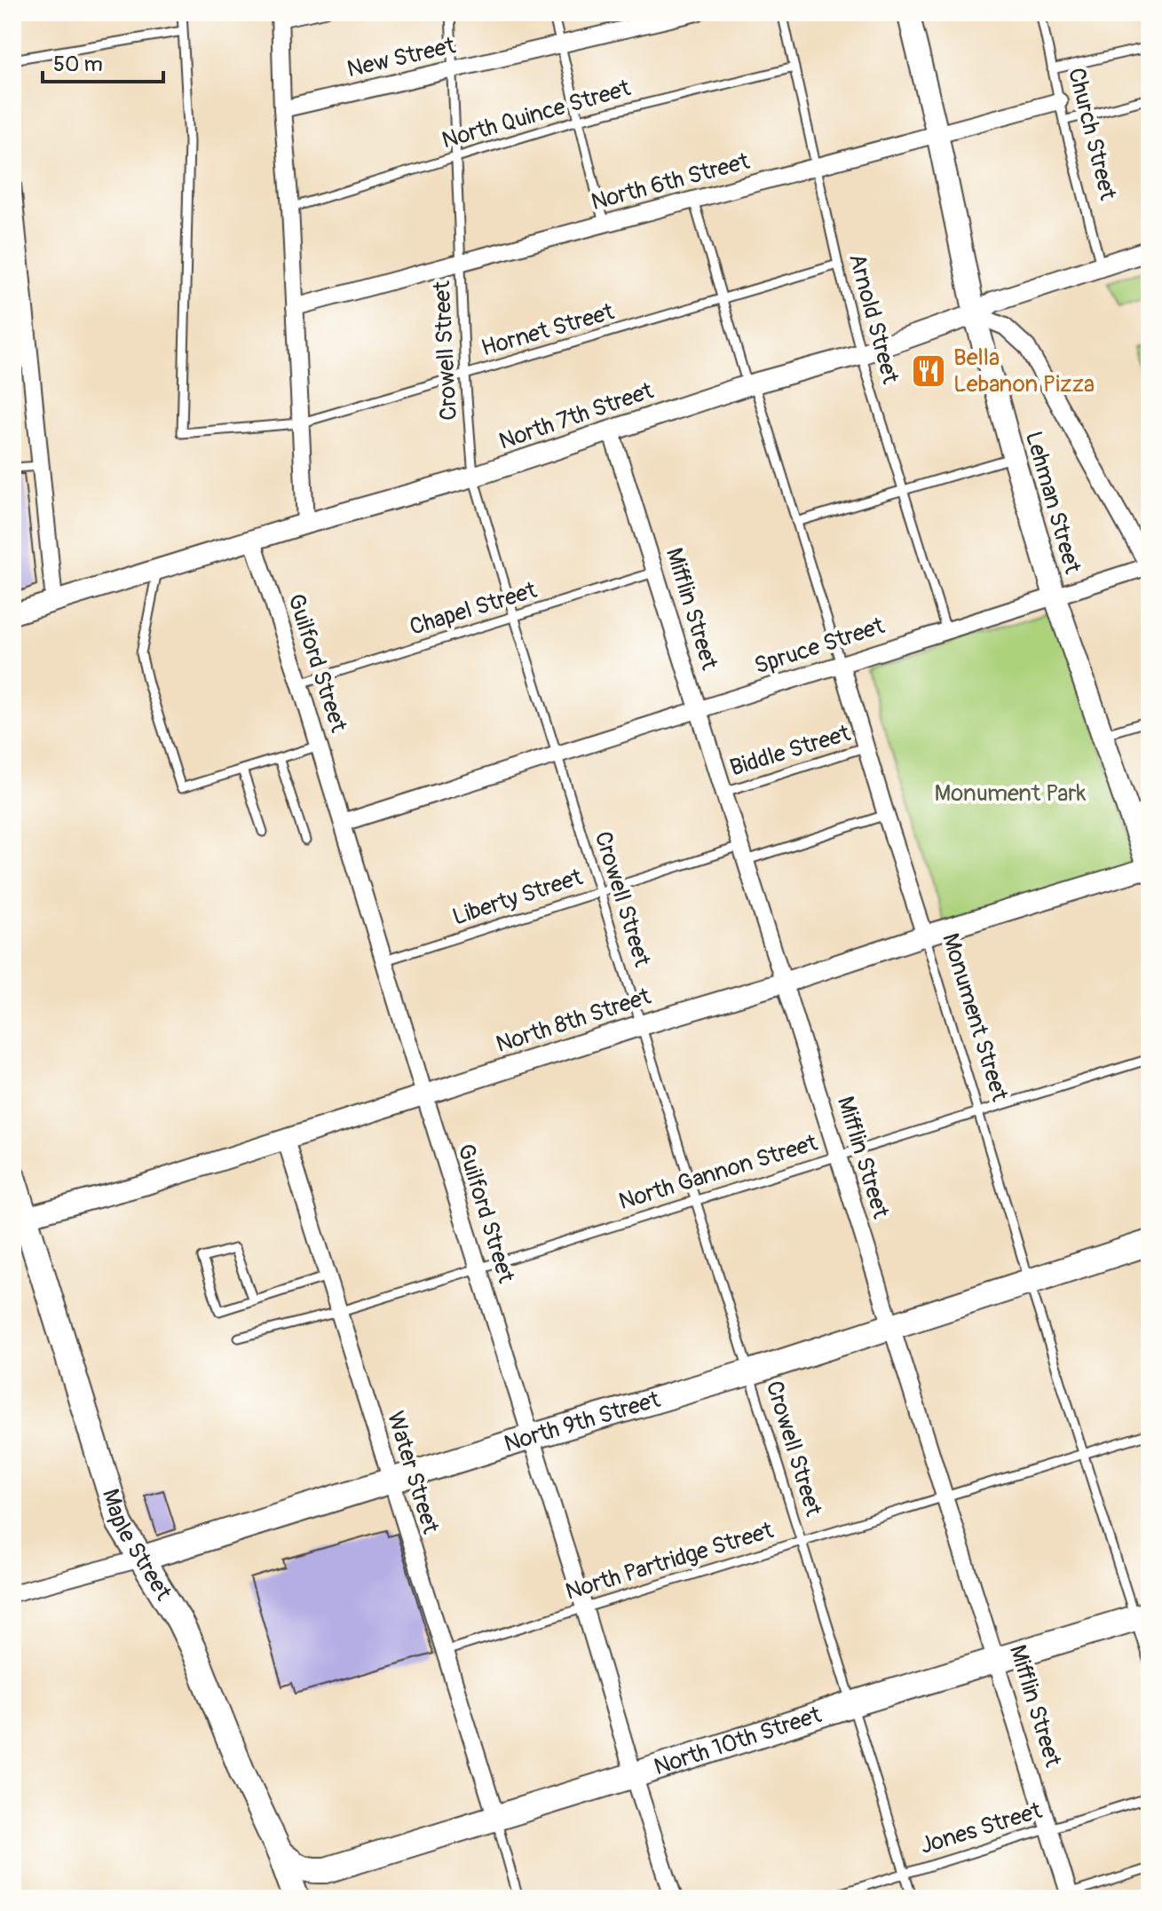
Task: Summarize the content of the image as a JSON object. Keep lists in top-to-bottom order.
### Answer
{
  "streets": {
    "main road": [
      "Lehman Street",
      "North 9th Street",
      "Maple Street",
      "North 10th Street"
    ],
    "street": [
      "New Street",
      "North 6th Street",
      "North 7th Street",
      "Mifflin Street",
      "Spruce Street",
      "Guilford Street",
      "Monument Street",
      "North 8th Street",
      "Water Street"
    ],
    "lane": [
      "North Quince Street",
      "Church Street",
      "Arnold Street",
      "Hornet Street",
      "Crowell Street",
      "Chapel Street",
      "Biddle Street",
      "Liberty Street",
      "North Gannon Street",
      "North Partridge Street",
      "Jones Street"
    ]
  },
  "crossings": [
    ["New Street", "Crowell Street"],
    ["North Quince Street", "Arnold Street"],
    ["North Quince Street", "Crowell Street"],
    ["Church Street", "North 6th Street"],
    ["Church Street", "North 7th Street"],
    ["North 6th Street", "Arnold Street"],
    ["North 6th Street", "Crowell Street"],
    ["North 6th Street", "Lehman Street"],
    ["North 6th Street", "Monument Street"],
    ["Arnold Street", "Hornet Street"],
    ["Arnold Street", "North 7th Street"],
    ["Arnold Street", "Spruce Street"],
    ["Hornet Street", "Crowell Street"],
    ["Hornet Street", "Monument Street"],
    ["Crowell Street", "North 7th Street"],
    ["Crowell Street", "Chapel Street"],
    ["Crowell Street", "Spruce Street"],
    ["Crowell Street", "Liberty Street"],
    ["Crowell Street", "North 8th Street"],
    ["Crowell Street", "North Gannon Street"],
    ["Crowell Street", "North 9th Street"],
    ["Crowell Street", "North Partridge Street"],
    ["Crowell Street", "North 10th Street"],
    ["Crowell Street", "Jones Street"],
    ["North 7th Street", "Lehman Street"],
    ["North 7th Street", "Mifflin Street"],
    ["North 7th Street", "Guilford Street"],
    ["North 7th Street", "Monument Street"],
    ["Lehman Street", "Spruce Street"],
    ["Lehman Street", "North 8th Street"],
    ["Chapel Street", "Mifflin Street"],
    ["Chapel Street", "Guilford Street"],
    ["Mifflin Street", "Spruce Street"],
    ["Mifflin Street", "Biddle Street"],
    ["Mifflin Street", "Liberty Street"],
    ["Mifflin Street", "North 8th Street"],
    ["Mifflin Street", "North Gannon Street"],
    ["Mifflin Street", "North 9th Street"],
    ["Mifflin Street", "North Partridge Street"],
    ["Mifflin Street", "North 10th Street"],
    ["Mifflin Street", "Jones Street"],
    ["Spruce Street", "Guilford Street"],
    ["Spruce Street", "Monument Street"],
    ["Guilford Street", "Liberty Street"],
    ["Guilford Street", "North 8th Street"],
    ["Guilford Street", "North Gannon Street"],
    ["Guilford Street", "North 9th Street"],
    ["Guilford Street", "North Partridge Street"],
    ["Guilford Street", "North 10th Street"],
    ["Biddle Street", "Monument Street"],
    ["Liberty Street", "Monument Street"],
    ["Monument Street", "North 8th Street"],
    ["Monument Street", "North Gannon Street"],
    ["Monument Street", "North 9th Street"],
    ["Monument Street", "North Partridge Street"],
    ["Monument Street", "North 10th Street"],
    ["North 8th Street", "Water Street"],
    ["North 8th Street", "Maple Street"],
    ["North Gannon Street", "Water Street"],
    ["North 9th Street", "Water Street"],
    ["North 9th Street", "Maple Street"],
    ["Water Street", "North Partridge Street"],
    ["Water Street", "North 10th Street"]
  ],
  "parks": ["Monument Park"],
  "places": {
    "restaurant": ["Bella Lebanon Pizza"]
  },
  "scale_bar": "50 m"
}
